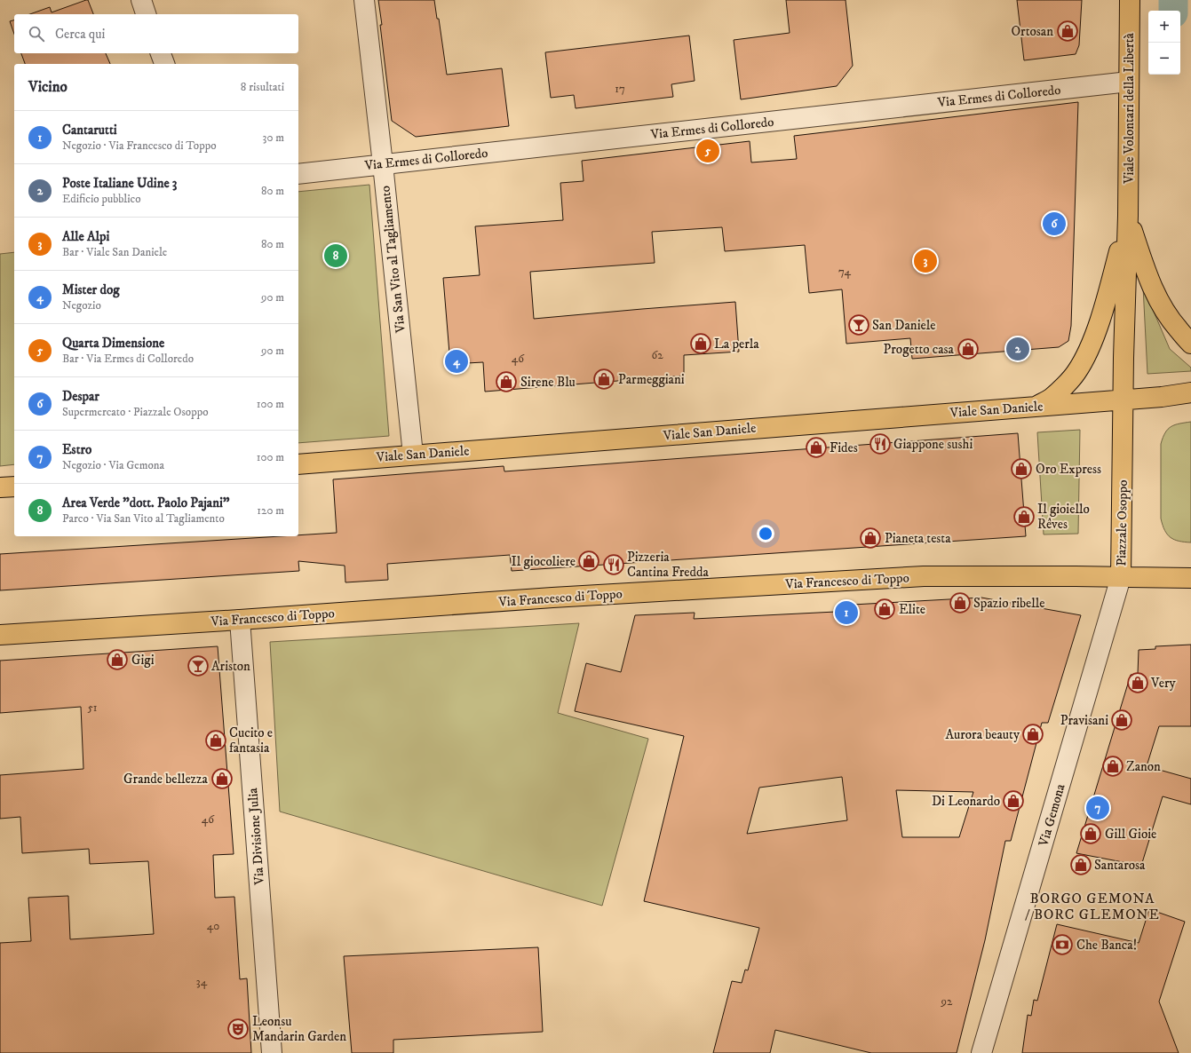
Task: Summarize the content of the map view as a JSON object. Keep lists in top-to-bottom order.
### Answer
{
  "streets": {
    "main road": [
      "Viale Volontari della Libertà",
      "Viale San Daniele",
      "Piazzale Osoppo",
      "Via Francesco di Toppo"
    ],
    "street": [
      "Via Ermes di Colloredo",
      "Via San Vito al Tagliamento",
      "Via Gemona",
      "Via Divisione Julia"
    ]
  },
  "crossings": [
    ["Via Ermes di Colloredo", "Viale Volontari della Libertà"],
    ["Via Ermes di Colloredo", "Via San Vito al Tagliamento"],
    ["Viale Volontari della Libertà", "Piazzale Osoppo"],
    ["Via San Vito al Tagliamento", "Viale San Daniele"],
    ["Viale San Daniele", "Piazzale Osoppo"],
    ["Piazzale Osoppo", "Via Francesco di Toppo"],
    ["Piazzale Osoppo", "Via Gemona"],
    ["Via Francesco di Toppo", "Via Gemona"],
    ["Via Francesco di Toppo", "Via Divisione Julia"]
  ],
  "districts": ["BORGO GEMONA / BORC GLEMONE"],
  "places": {
    "shop": [
      "Ortosan",
      "La perla",
      "Progetto casa",
      "Parmeggiani",
      "Sirene Blu",
      "Fides",
      "Oro Express",
      "Il gioiello Rêves",
      "Pianeta testa",
      "Il giocoliere",
      "Spazio ribelle",
      "Elite",
      "Gigi",
      "Very",
      "Pravisani",
      "Aurora beauty",
      "Cucito e fantasia",
      "Zanon",
      "Grande bellezza",
      "Di Leonardo",
      "Gill Gioie",
      "Santarosa"
    ],
    "bar": ["San Daniele", "Ariston"],
    "restaurant": ["Giappone sushi", "Pizzeria Cantina Fredda"],
    "bank": ["Che Banca!"],
    "theatre": ["Leonsu Mandarin Garden"]
  },
  "house_numbers": [
    "17",
    "74",
    "62",
    "46",
    "51",
    "46",
    "40",
    "34",
    "92"
  ],
  "page": {
    "map_buttons": ["+", "−"],
    "search": "Cerca qui",
    "heading": ["Vicino", "8 risultati"],
    "list": [
      {
        "mark": "1",
        "name": "Cantarutti",
        "note": "Negozio · Via Francesco di Toppo",
        "value": "30 m"
      },
      {
        "mark": "2",
        "name": "Poste Italiane Udine 3",
        "note": "Edificio pubblico",
        "value": "80 m"
      },
      {
        "mark": "3",
        "name": "Alle Alpi",
        "note": "Bar · Viale San Daniele",
        "value": "80 m"
      },
      {
        "mark": "4",
        "name": "Mister dog",
        "note": "Negozio",
        "value": "90 m"
      },
      {
        "mark": "5",
        "name": "Quarta Dimensione",
        "note": "Bar · Via Ermes di Colloredo",
        "value": "90 m"
      },
      {
        "mark": "6",
        "name": "Despar",
        "note": "Supermercato · Piazzale Osoppo",
        "value": "100 m"
      },
      {
        "mark": "7",
        "name": "Estro",
        "note": "Negozio · Via Gemona",
        "value": "100 m"
      },
      {
        "mark": "8",
        "name": "Area Verde \"dott. Paolo Pajani\"",
        "note": "Parco · Via San Vito al Tagliamento",
        "value": "120 m"
      }
    ],
    "pins": [
      "5",
      "6",
      "8",
      "3",
      "2",
      "4",
      "1",
      "7"
    ]
  }
}
